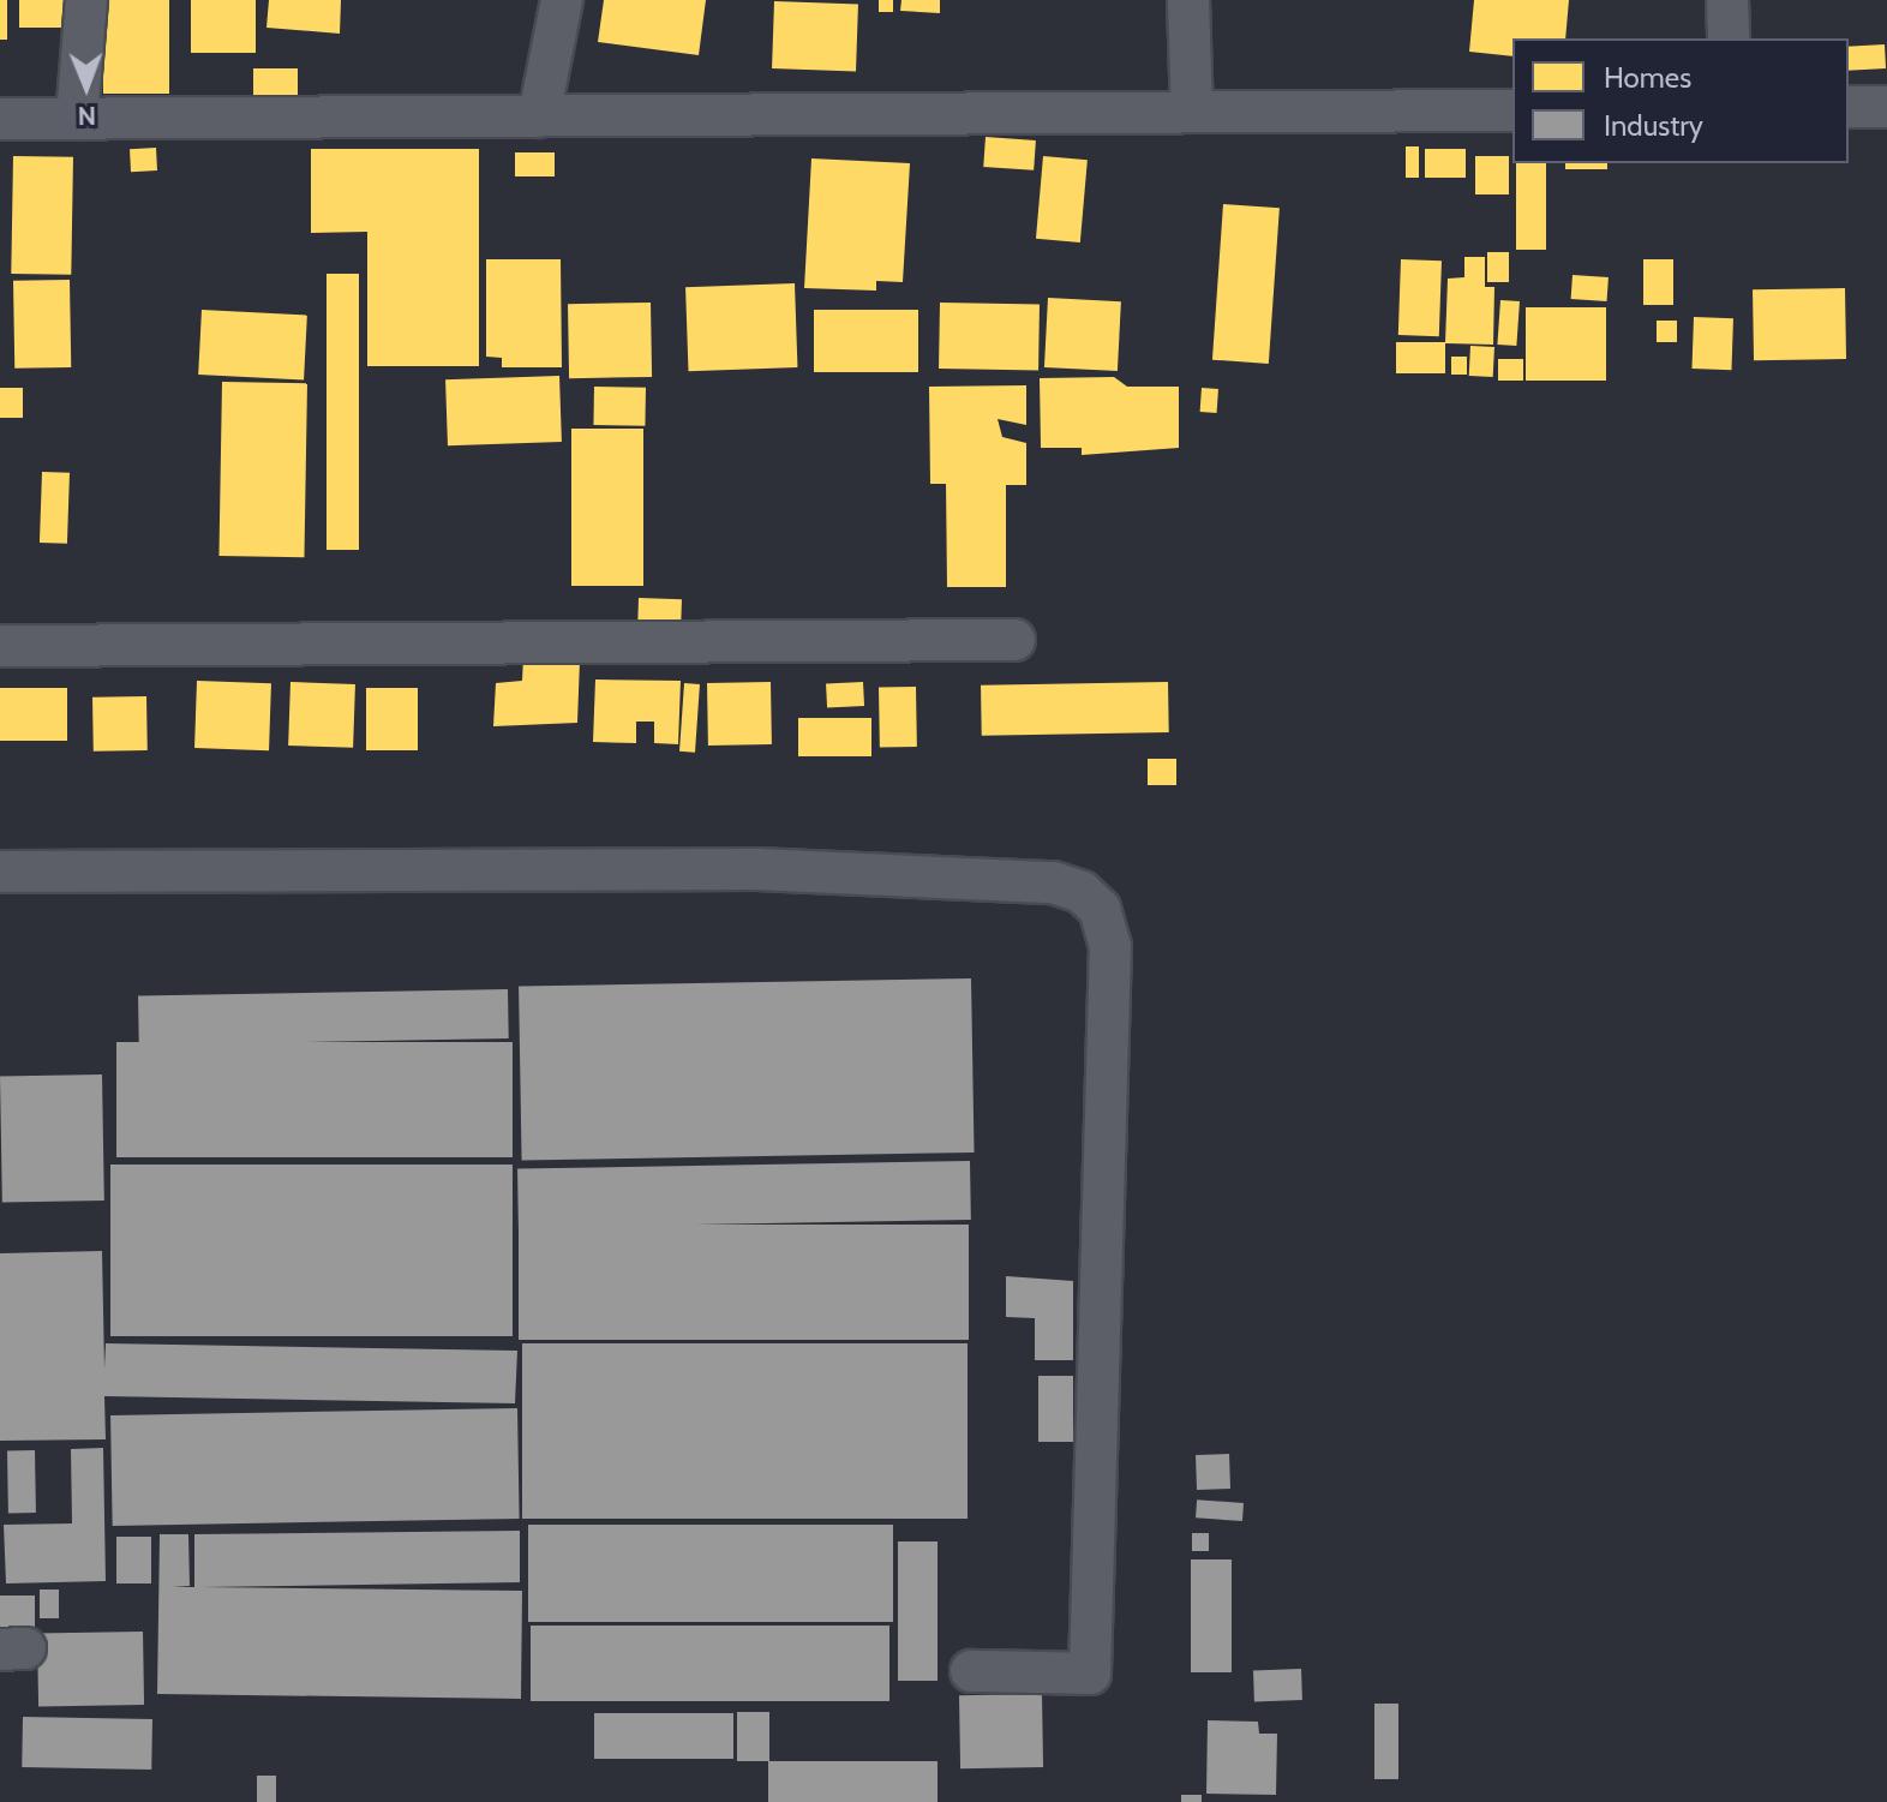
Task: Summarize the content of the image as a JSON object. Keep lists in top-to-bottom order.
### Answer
{
  "legend": ["Homes", "Industry"],
  "north": "bottom"
}
